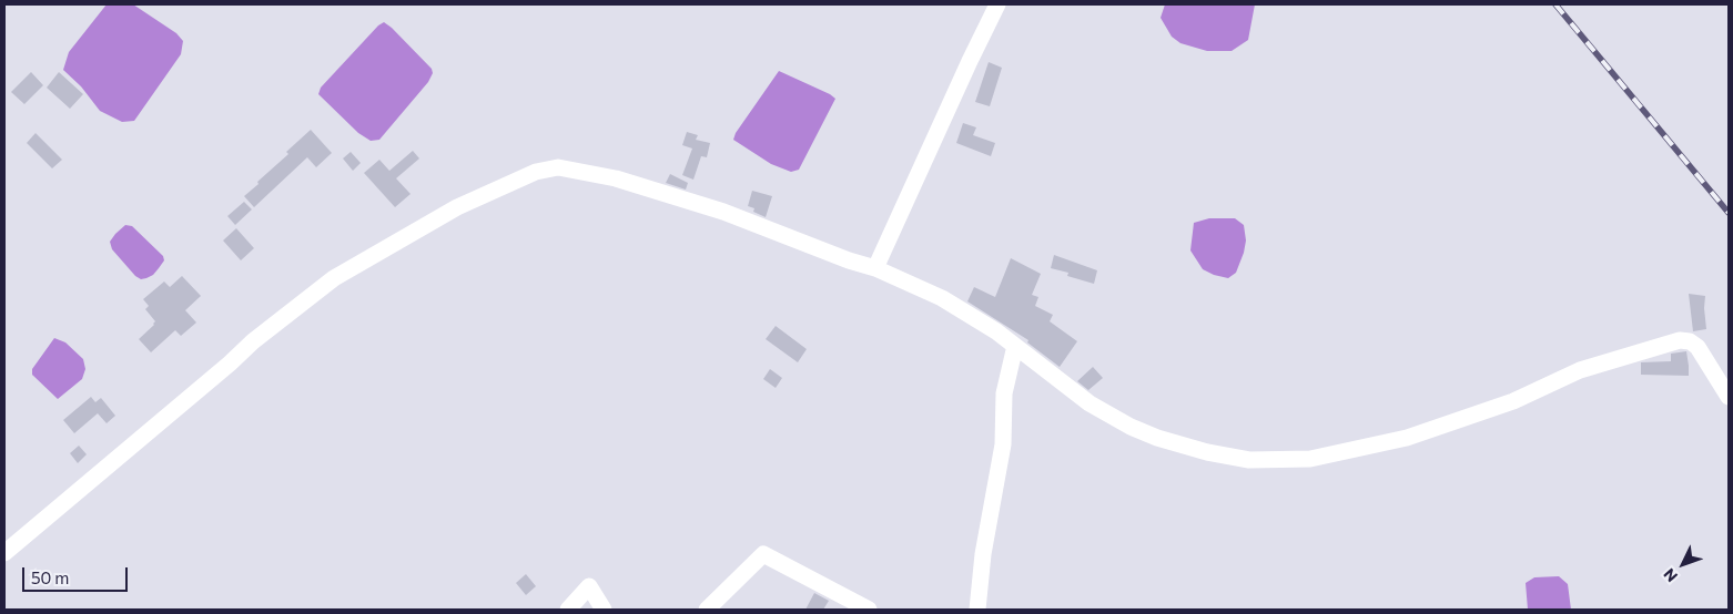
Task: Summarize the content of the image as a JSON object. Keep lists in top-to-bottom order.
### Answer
{
  "scale_bar": "50 m",
  "north": "bottom left"
}
